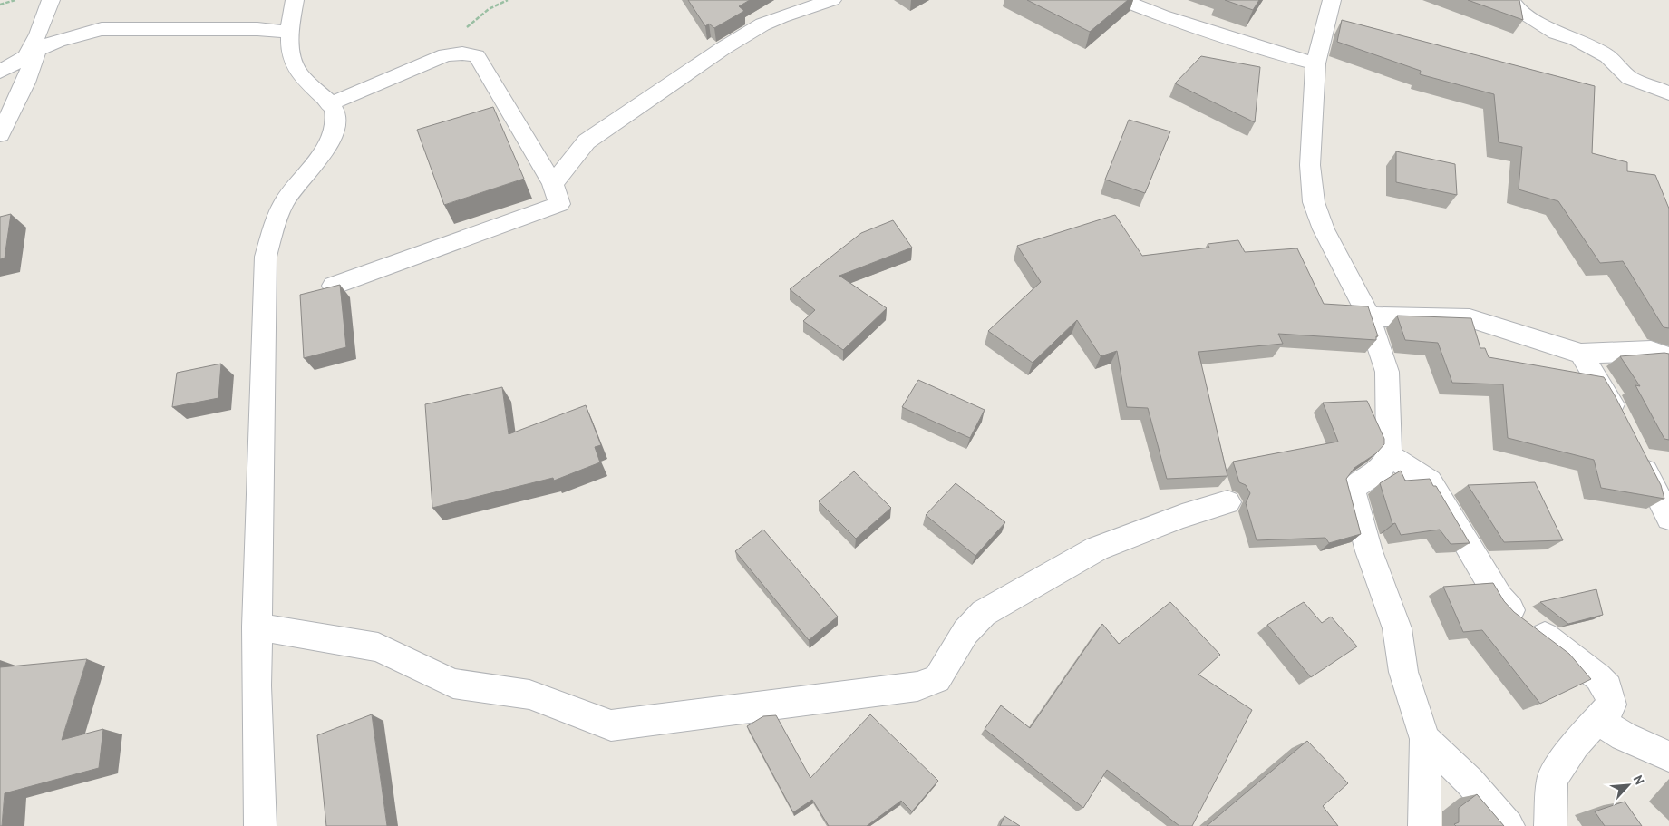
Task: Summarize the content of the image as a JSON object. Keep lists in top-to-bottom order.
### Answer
{
  "north": "top right"
}
